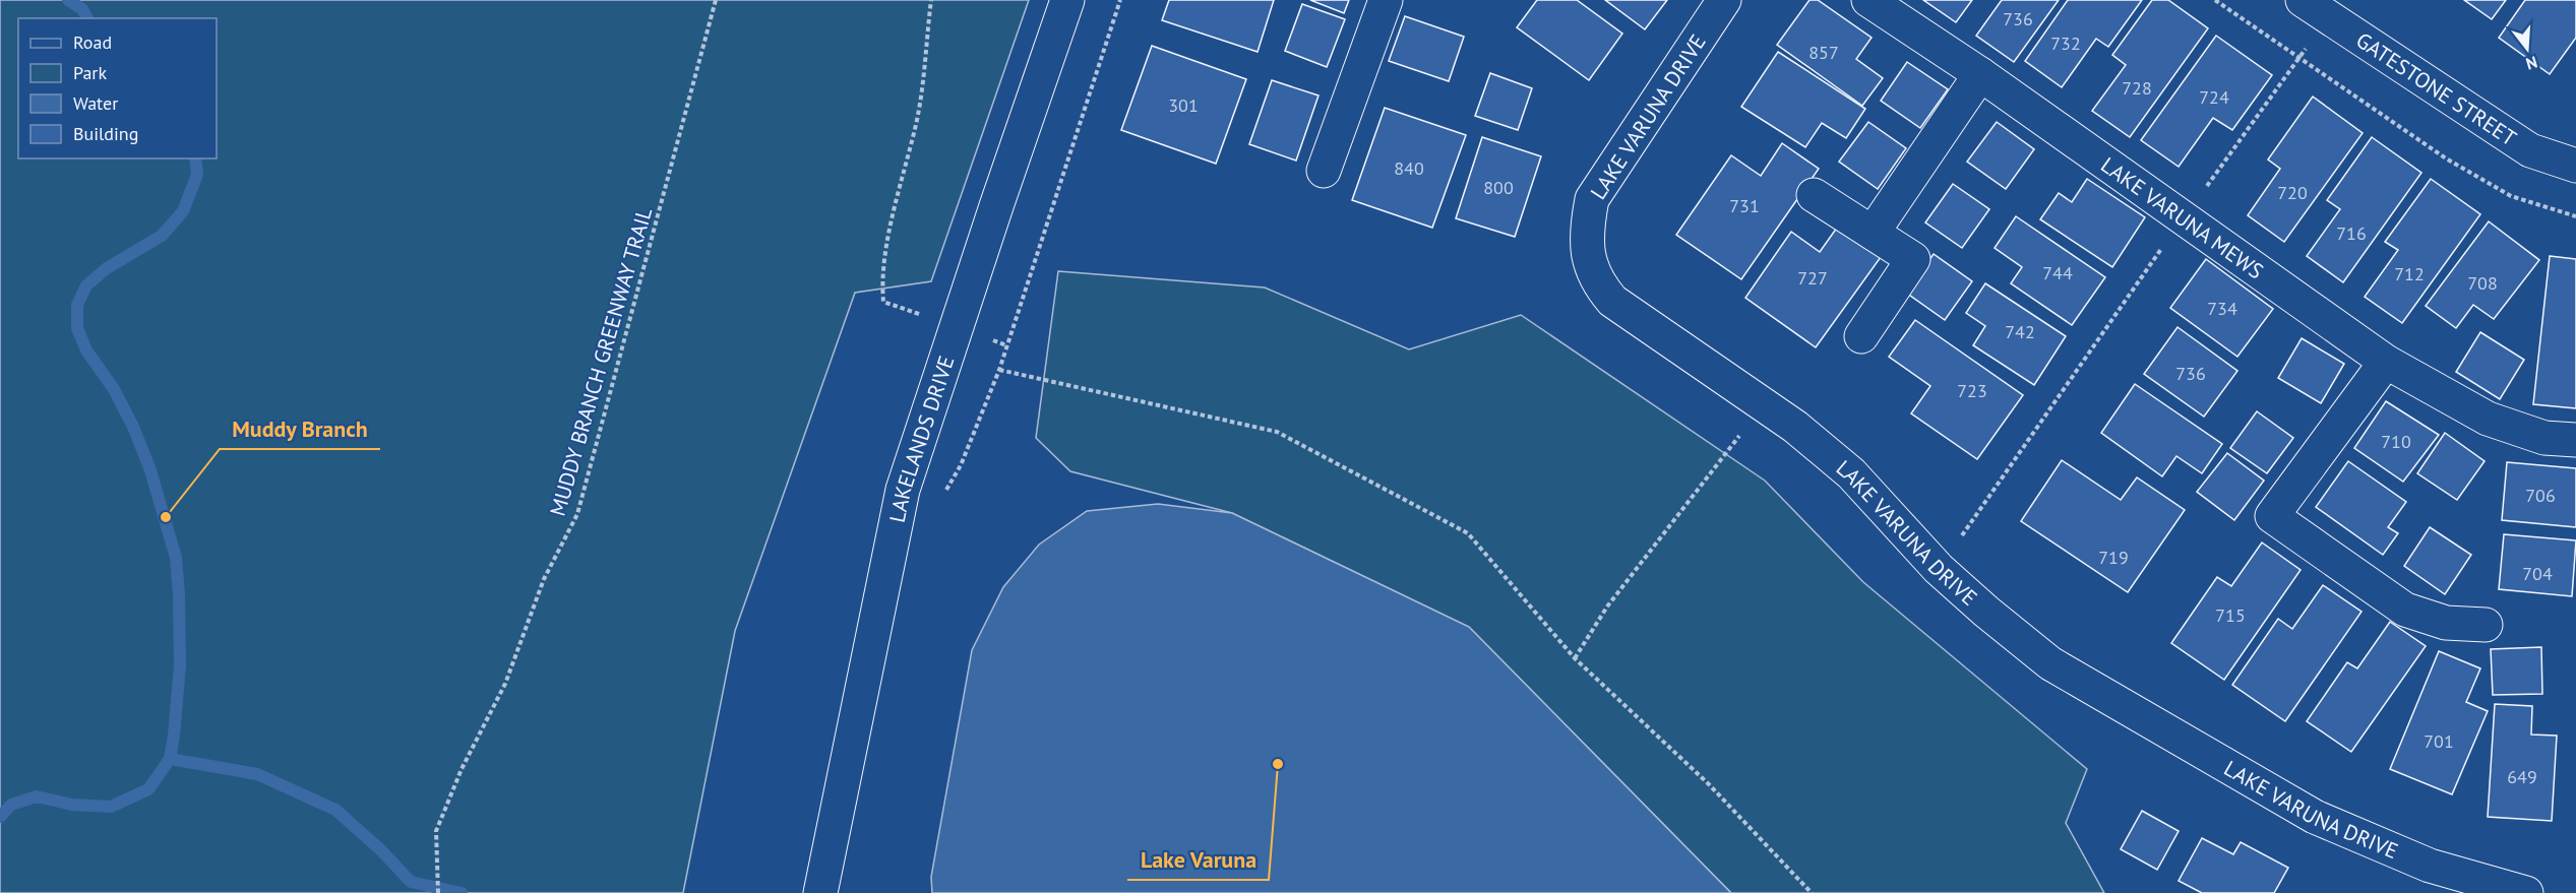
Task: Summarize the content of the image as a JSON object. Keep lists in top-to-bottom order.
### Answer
{
  "streets": {
    "street": [
      "GATESTONE STREET",
      "LAKE VARUNA DRIVE",
      "LAKE VARUNA MEWS",
      "LAKELANDS DRIVE"
    ],
    "path": ["MUDDY BRANCH GREENWAY TRAIL"]
  },
  "places": ["Muddy Branch", "Lake Varuna"],
  "house_numbers": [
    "736",
    "732",
    "857",
    "728",
    "724",
    "301",
    "840",
    "800",
    "720",
    "731",
    "716",
    "744",
    "712",
    "727",
    "708",
    "734",
    "742",
    "736",
    "723",
    "710",
    "706",
    "719",
    "704",
    "715",
    "701",
    "649"
  ],
  "legend": [
    "Road",
    "Park",
    "Water",
    "Building"
  ],
  "north": "bottom"
}
